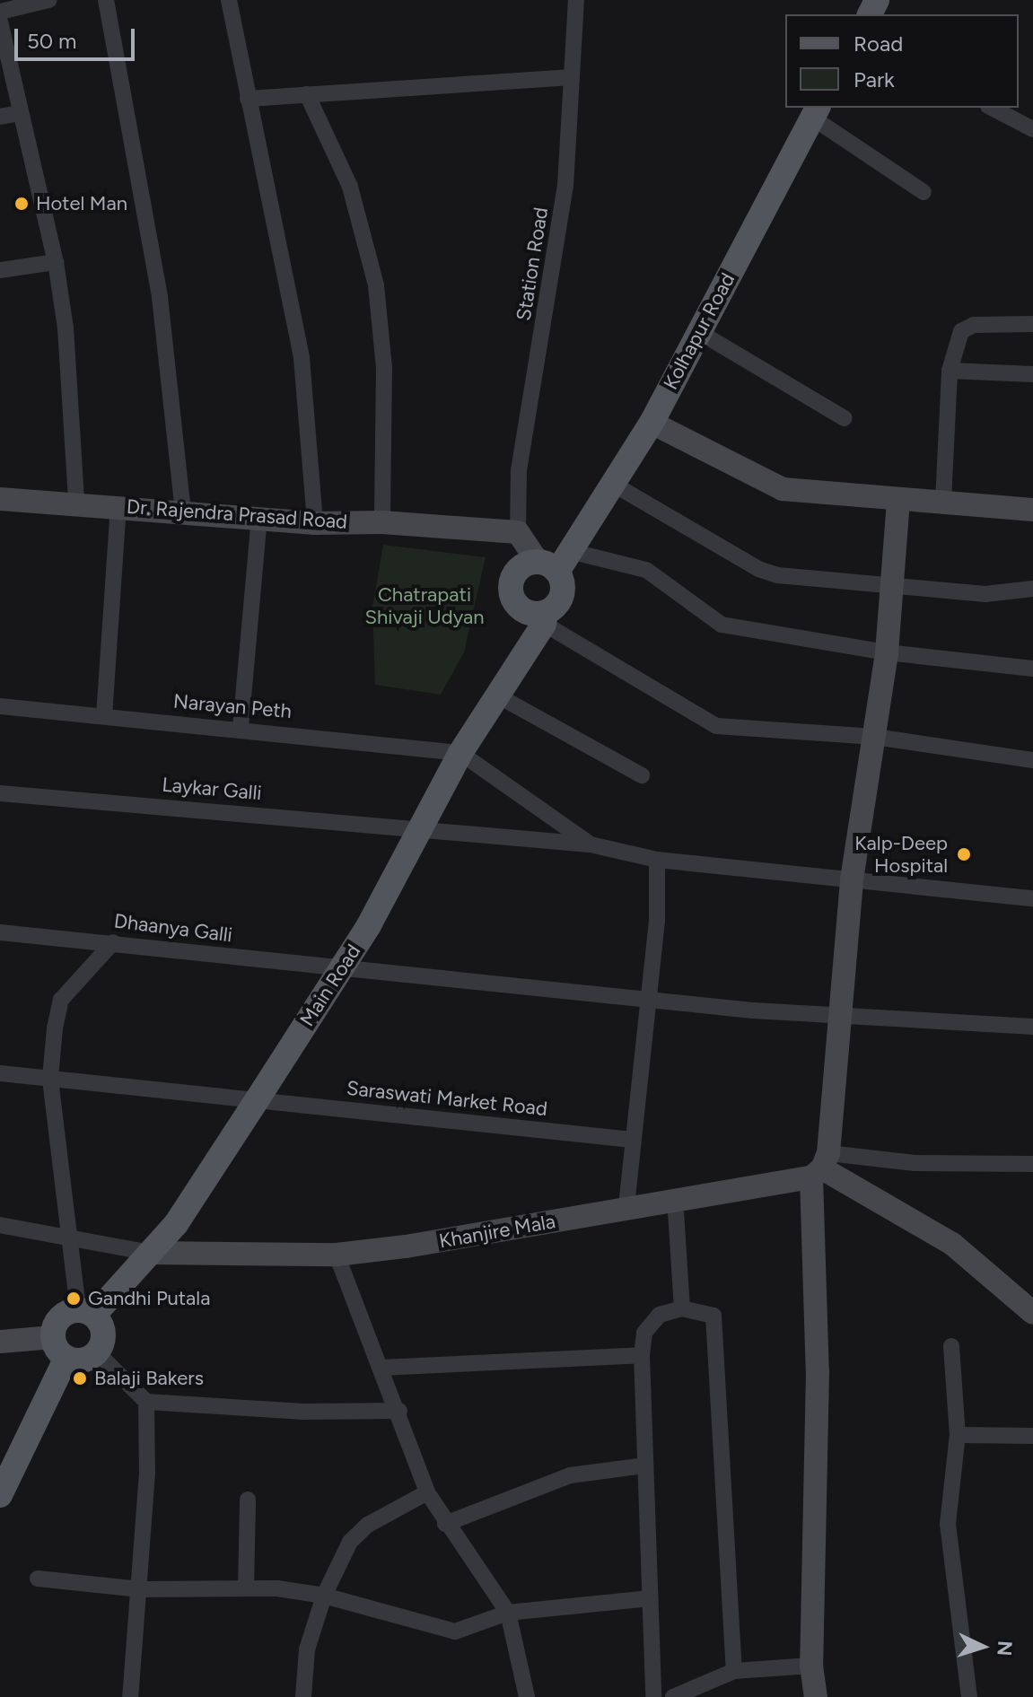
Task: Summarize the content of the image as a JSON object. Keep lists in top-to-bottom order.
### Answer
{
  "streets": {
    "main road": ["Kolhapur Road", "Main Road"],
    "street": [
      "Station Road",
      "Dr. Rajendra Prasad Road",
      "Narayan Peth",
      "Laykar Galli",
      "Dhaanya Galli",
      "Saraswati Market Road",
      "Khanjire Mala"
    ]
  },
  "crossings": [
    ["Station Road", "Dr. Rajendra Prasad Road"],
    ["Kolhapur Road", "Main Road"],
    ["Narayan Peth", "Main Road"],
    ["Laykar Galli", "Main Road"],
    ["Dhaanya Galli", "Main Road"],
    ["Main Road", "Saraswati Market Road"],
    ["Main Road", "Khanjire Mala"]
  ],
  "parks": ["Chatrapati Shivaji Udyan"],
  "places": [
    "Hotel Man",
    "Kalp-Deep Hospital",
    "Gandhi Putala",
    "Balaji Bakers"
  ],
  "legend": ["Road", "Park"],
  "scale_bar": "50 m",
  "north": "right"
}
